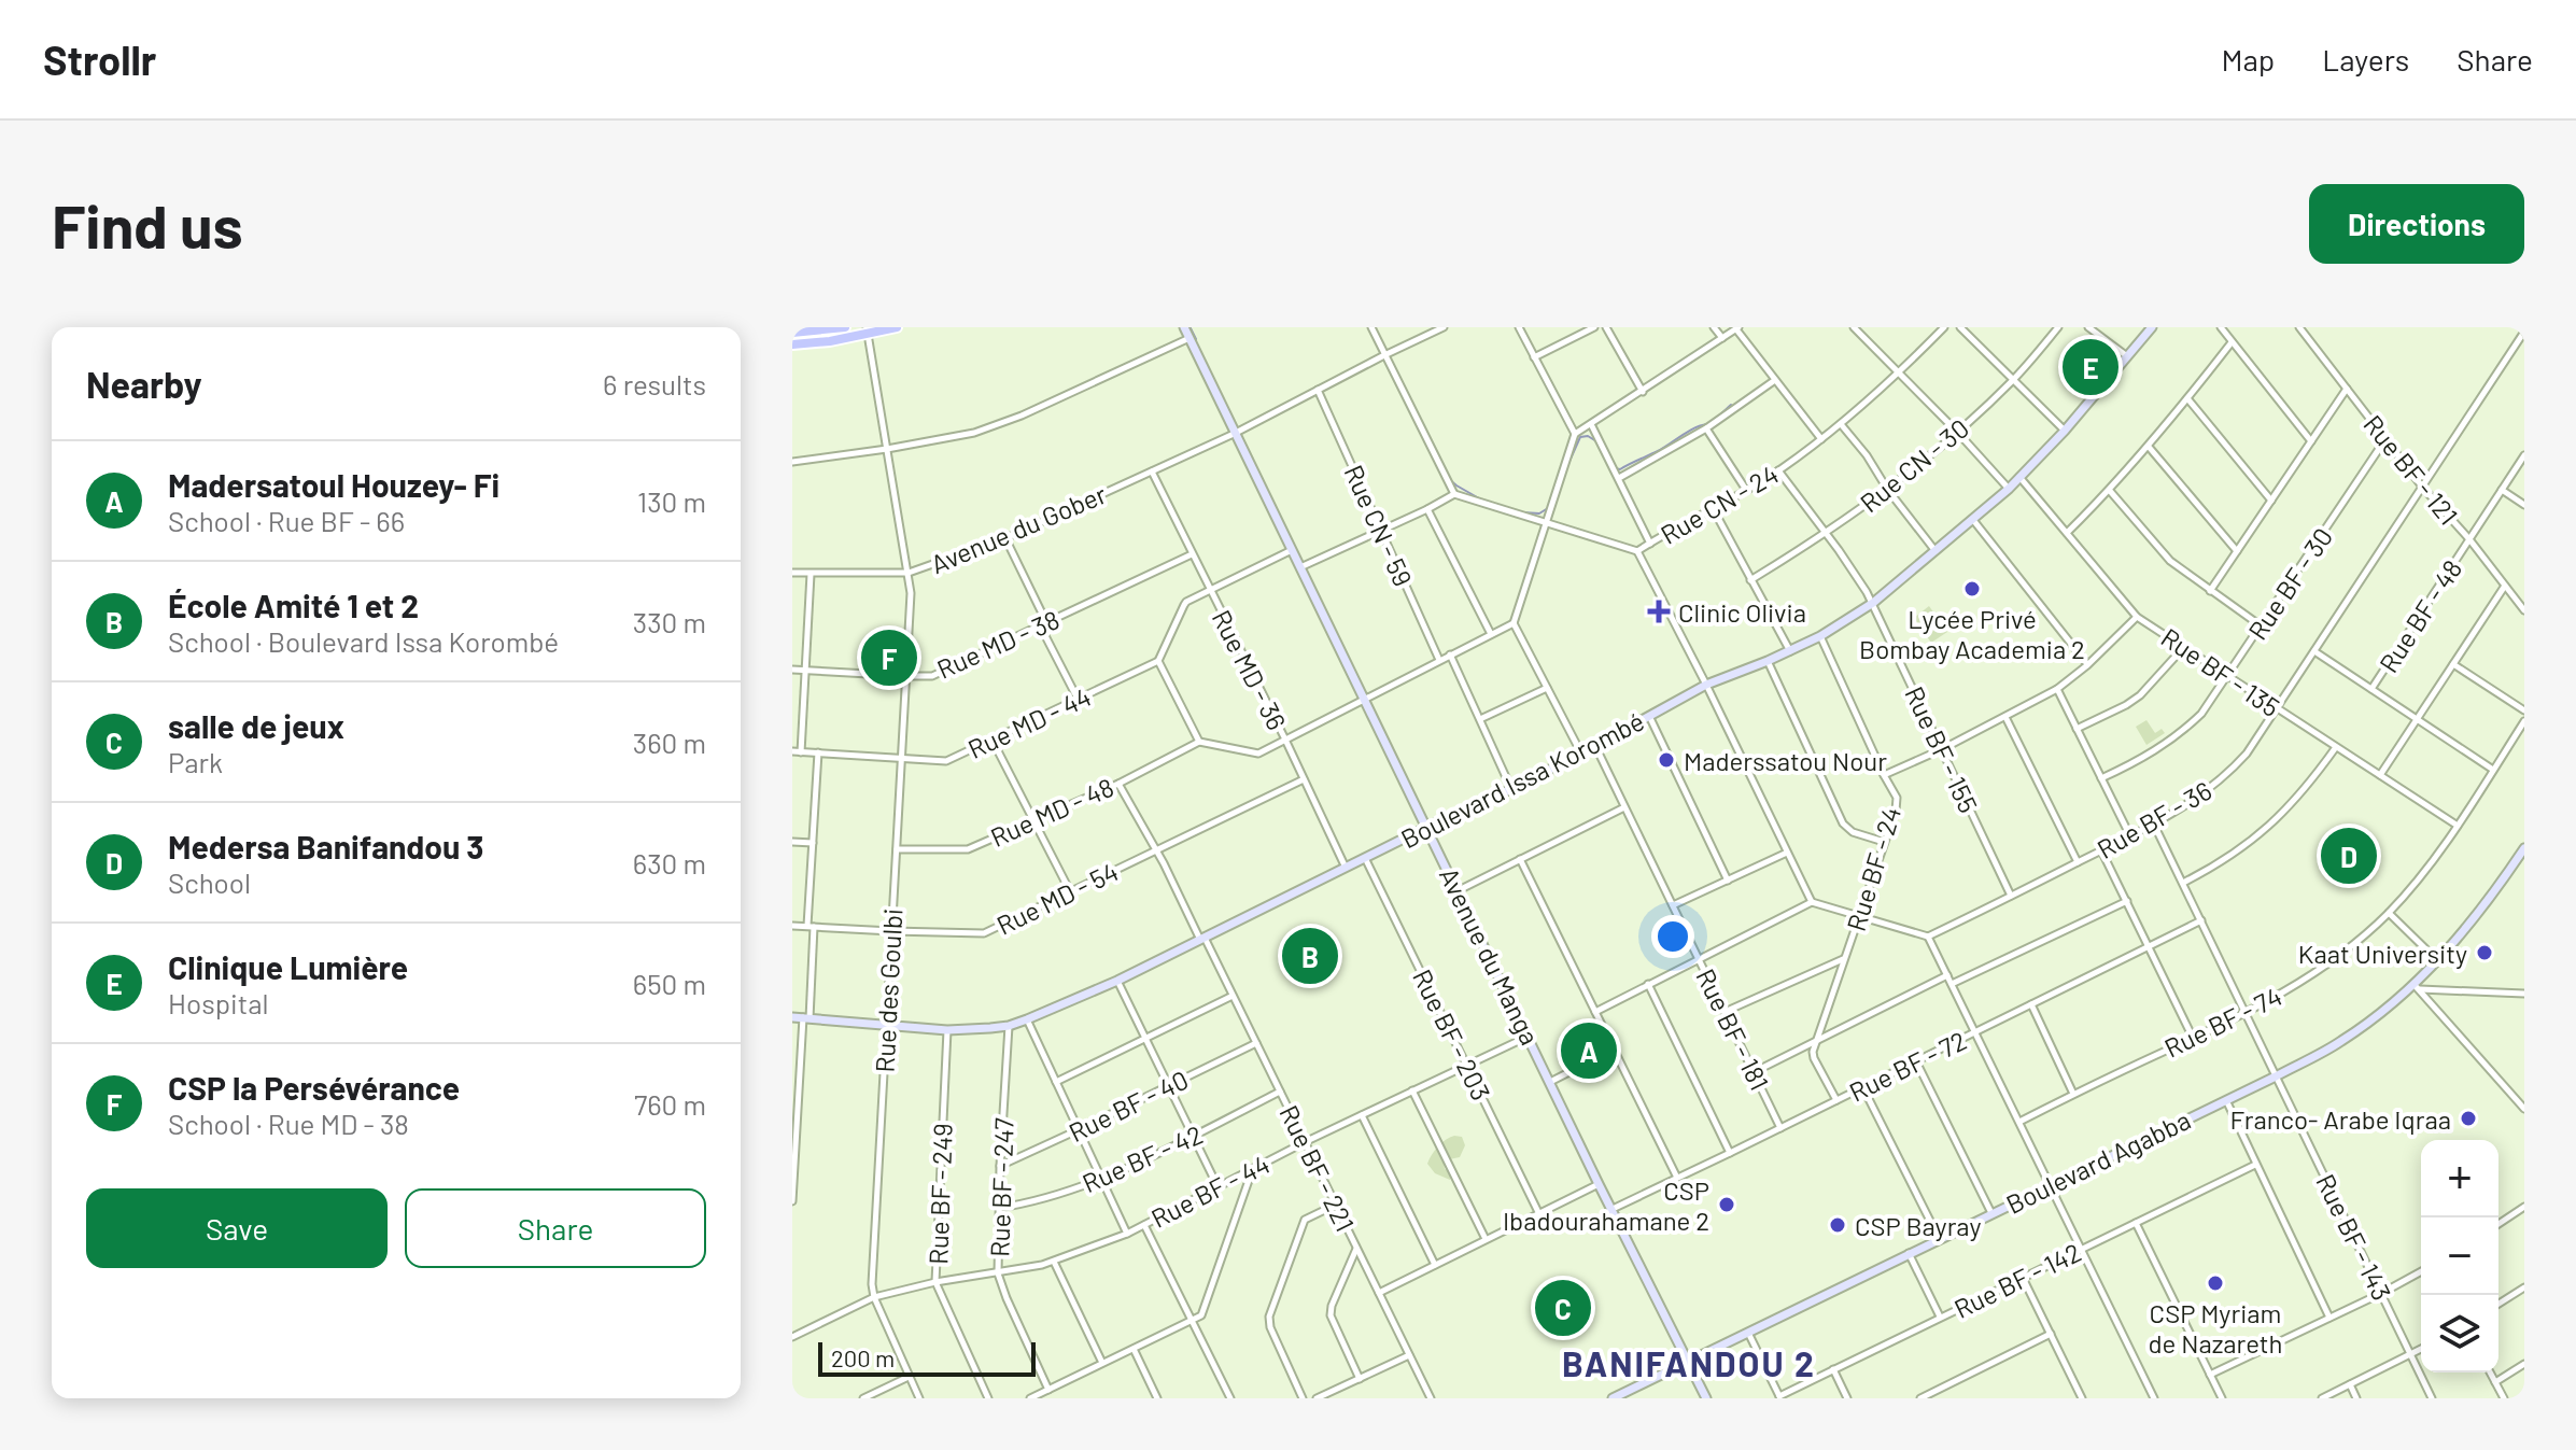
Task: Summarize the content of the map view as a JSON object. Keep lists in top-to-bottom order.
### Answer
{
  "streets": {
    "street": [
      "Rue CN - 30",
      "Rue BF - 121",
      "Rue CN - 24",
      "Rue CN - 59",
      "Avenue du Gober",
      "Rue BF - 30",
      "Rue BF - 48",
      "Rue MD - 38",
      "Rue MD - 36",
      "Rue BF - 135",
      "Rue MD - 44",
      "Rue BF - 155",
      "Boulevard Issa Korombé",
      "Rue MD - 48",
      "Rue BF - 36",
      "Rue BF - 24",
      "Rue MD - 54",
      "Avenue du Manga",
      "Rue des Goulbi",
      "Rue BF - 74",
      "Rue BF - 181",
      "Rue BF - 203",
      "Rue BF - 72",
      "Rue BF - 40",
      "Rue BF - 42",
      "Boulevard Agabba",
      "Rue BF - 221",
      "Rue BF - 247",
      "Rue BF - 44",
      "Rue BF - 249",
      "Rue BF - 143",
      "Rue BF - 142"
    ]
  },
  "crossings": [
    ["Rue CN - 30", "Rue BF - 155"],
    ["Rue BF - 121", "Rue BF - 30"],
    ["Rue BF - 121", "Rue BF - 48"],
    ["Rue BF - 121", "Rue BF - 36"],
    ["Rue CN - 24", "Rue BF - 155"],
    ["Rue CN - 59", "Avenue du Gober"],
    ["Avenue du Gober", "Rue MD - 36"],
    ["Avenue du Gober", "Avenue du Manga"],
    ["Avenue du Gober", "Rue des Goulbi"],
    ["Rue BF - 30", "Rue BF - 135"],
    ["Rue MD - 38", "Rue MD - 36"],
    ["Rue MD - 38", "Rue des Goulbi"],
    ["Rue MD - 36", "Boulevard Issa Korombé"],
    ["Rue MD - 36", "Rue MD - 54"],
    ["Rue BF - 135", "Boulevard Issa Korombé"],
    ["Rue BF - 135", "Rue BF - 36"],
    ["Rue BF - 135", "Rue BF - 24"],
    ["Rue BF - 135", "Rue BF - 74"],
    ["Rue MD - 44", "Rue des Goulbi"],
    ["Rue BF - 155", "Boulevard Issa Korombé"],
    ["Rue BF - 155", "Rue BF - 36"],
    ["Rue BF - 155", "Rue BF - 24"],
    ["Boulevard Issa Korombé", "Avenue du Manga"],
    ["Boulevard Issa Korombé", "Rue des Goulbi"],
    ["Boulevard Issa Korombé", "Rue BF - 181"],
    ["Boulevard Issa Korombé", "Rue BF - 203"],
    ["Boulevard Issa Korombé", "Rue BF - 221"],
    ["Boulevard Issa Korombé", "Rue BF - 247"],
    ["Boulevard Issa Korombé", "Rue BF - 249"],
    ["Rue MD - 48", "Rue des Goulbi"],
    ["Rue MD - 48", "Rue BF - 221"],
    ["Rue BF - 36", "Rue BF - 143"],
    ["Rue MD - 54", "Rue des Goulbi"],
    ["Rue MD - 54", "Rue BF - 221"],
    ["Avenue du Manga", "Rue BF - 72"],
    ["Avenue du Manga", "Boulevard Agabba"],
    ["Avenue du Manga", "Rue BF - 44"],
    ["Rue des Goulbi", "Rue BF - 44"],
    ["Rue BF - 74", "Rue BF - 143"],
    ["Rue BF - 181", "Rue BF - 72"],
    ["Rue BF - 203", "Rue BF - 44"],
    ["Rue BF - 72", "Rue BF - 143"],
    ["Rue BF - 40", "Rue BF - 221"],
    ["Rue BF - 40", "Rue BF - 247"],
    ["Rue BF - 42", "Rue BF - 221"],
    ["Rue BF - 42", "Rue BF - 247"],
    ["Boulevard Agabba", "Rue BF - 143"],
    ["Rue BF - 221", "Rue BF - 44"],
    ["Rue BF - 247", "Rue BF - 44"],
    ["Rue BF - 44", "Rue BF - 249"]
  ],
  "districts": ["BANIFANDOU 2"],
  "places": {
    "other": [
      "Lycée Privé Bombay Academia 2",
      "Maderssatou Nour",
      "Kaat University",
      "Franco- Arabe Iqraa",
      "CSP Ibadourahamane 2",
      "CSP Bayray",
      "CSP Myriam de Nazareth"
    ],
    "health": ["Clinic Olivia"]
  },
  "scale_bar": "200 m",
  "page": {
    "header": "Strollr",
    "nav": ["Map", "Layers", "Share"],
    "buttons": [
      "Directions",
      ["Save", "Share"]
    ],
    "title": "Find us",
    "heading": ["Nearby", "6 results"],
    "pins": [
      "E",
      "F",
      "D",
      "B",
      "A",
      "C"
    ],
    "list": [
      {
        "mark": "A",
        "name": "Madersatoul Houzey- Fi",
        "note": "School · Rue BF - 66",
        "value": "130 m"
      },
      {
        "mark": "B",
        "name": "École Amité 1 et 2",
        "note": "School · Boulevard Issa Korombé",
        "value": "330 m"
      },
      {
        "mark": "C",
        "name": "salle de jeux",
        "note": "Park",
        "value": "360 m"
      },
      {
        "mark": "D",
        "name": "Medersa Banifandou 3",
        "note": "School",
        "value": "630 m"
      },
      {
        "mark": "E",
        "name": "Clinique Lumière",
        "note": "Hospital",
        "value": "650 m"
      },
      {
        "mark": "F",
        "name": "CSP la Persévérance",
        "note": "School · Rue MD - 38",
        "value": "760 m"
      }
    ],
    "map_buttons": ["+", "−"],
    "scale": "200 m"
  }
}
